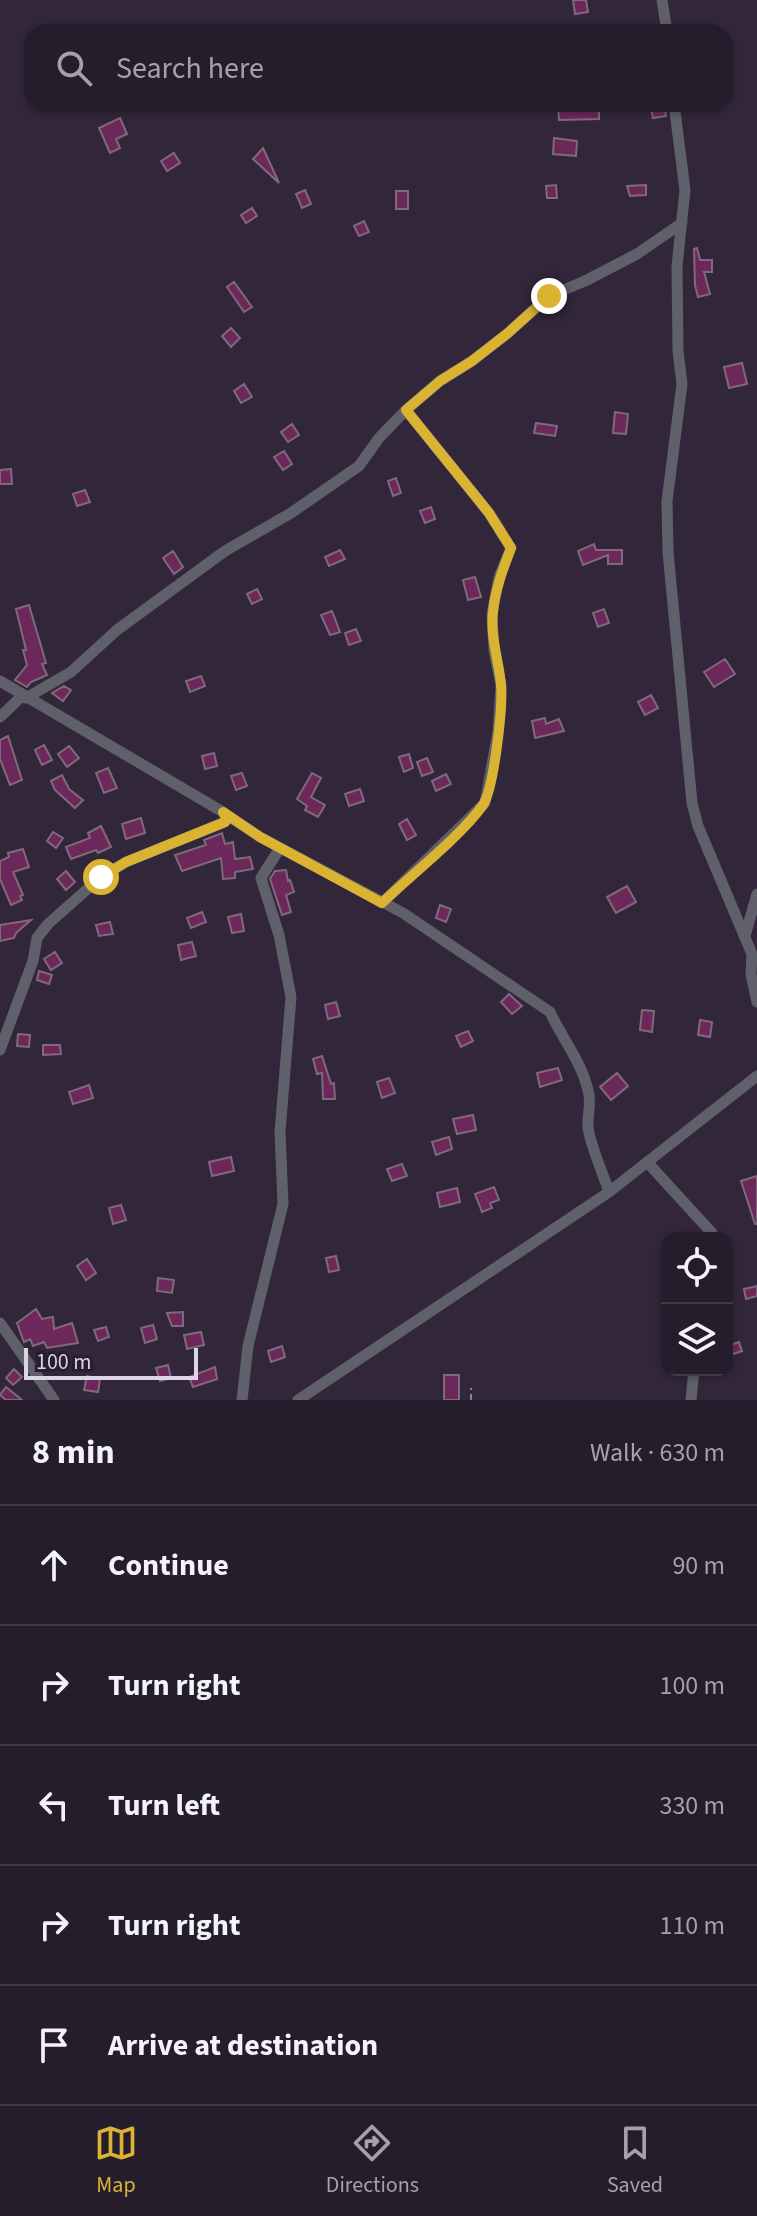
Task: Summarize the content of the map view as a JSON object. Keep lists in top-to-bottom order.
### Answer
{
  "scale_bar": "100 m",
  "page": {
    "search": "Search here",
    "scale": "100 m",
    "heading": ["8 min", "Walk · 630 m"],
    "list": [
      ["Continue", "90 m"],
      ["Turn right", "100 m"],
      ["Turn left", "330 m"],
      ["Turn right", "110 m"],
      "Arrive at destination"
    ],
    "nav": ["Map", "Directions", "Saved"]
  }
}
